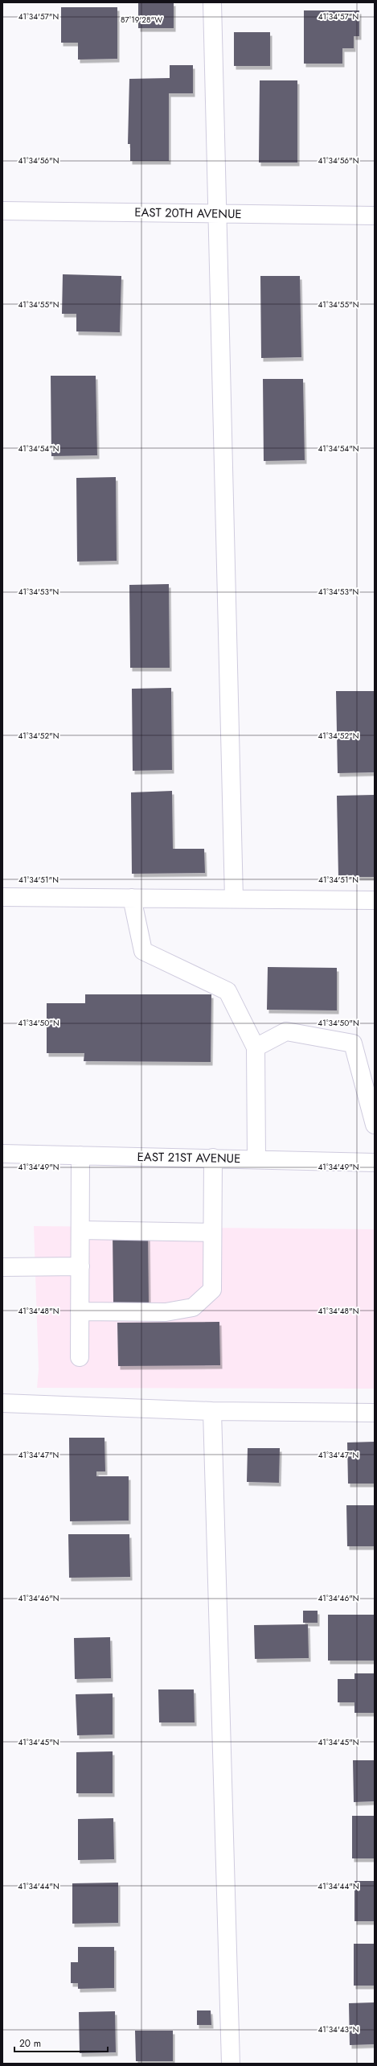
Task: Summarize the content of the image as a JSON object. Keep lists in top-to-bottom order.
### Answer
{
  "streets": {
    "street": ["EAST 20TH AVENUE", "EAST 21ST AVENUE"]
  },
  "scale_bar": "20 m",
  "coordinates": [
    "41°34'57\"N",
    "87°19'28\"W",
    "41°34'56\"N",
    "41°34'55\"N",
    "41°34'54\"N",
    "41°34'53\"N",
    "41°34'52\"N",
    "41°34'51\"N",
    "41°34'50\"N",
    "41°34'49\"N",
    "41°34'48\"N",
    "41°34'47\"N",
    "41°34'46\"N",
    "41°34'45\"N",
    "41°34'44\"N",
    "41°34'43\"N"
  ]
}
